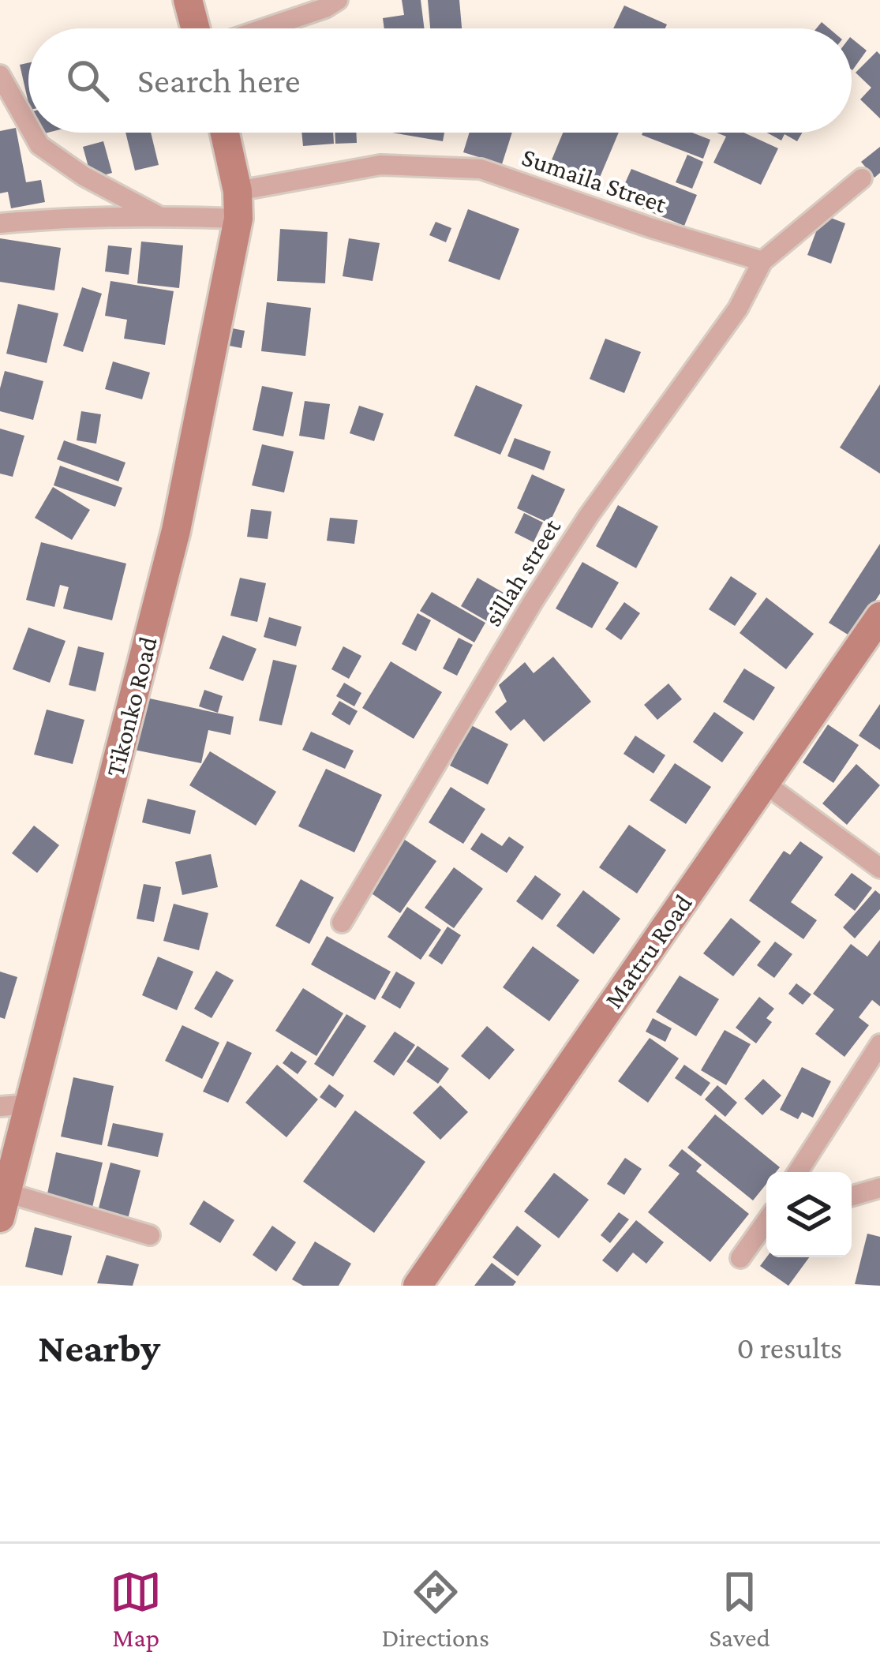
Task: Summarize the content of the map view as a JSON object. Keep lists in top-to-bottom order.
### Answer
{
  "streets": {
    "street": [
      "Sumaila Street",
      "sillah street",
      "Tikonko Road",
      "Mattru Road"
    ]
  },
  "crossings": [
    ["Sumaila Street", "sillah street"],
    ["Sumaila Street", "Tikonko Road"]
  ],
  "page": {
    "search": "Search here",
    "heading": ["Nearby", "0 results"],
    "nav": ["Map", "Directions", "Saved"]
  }
}
